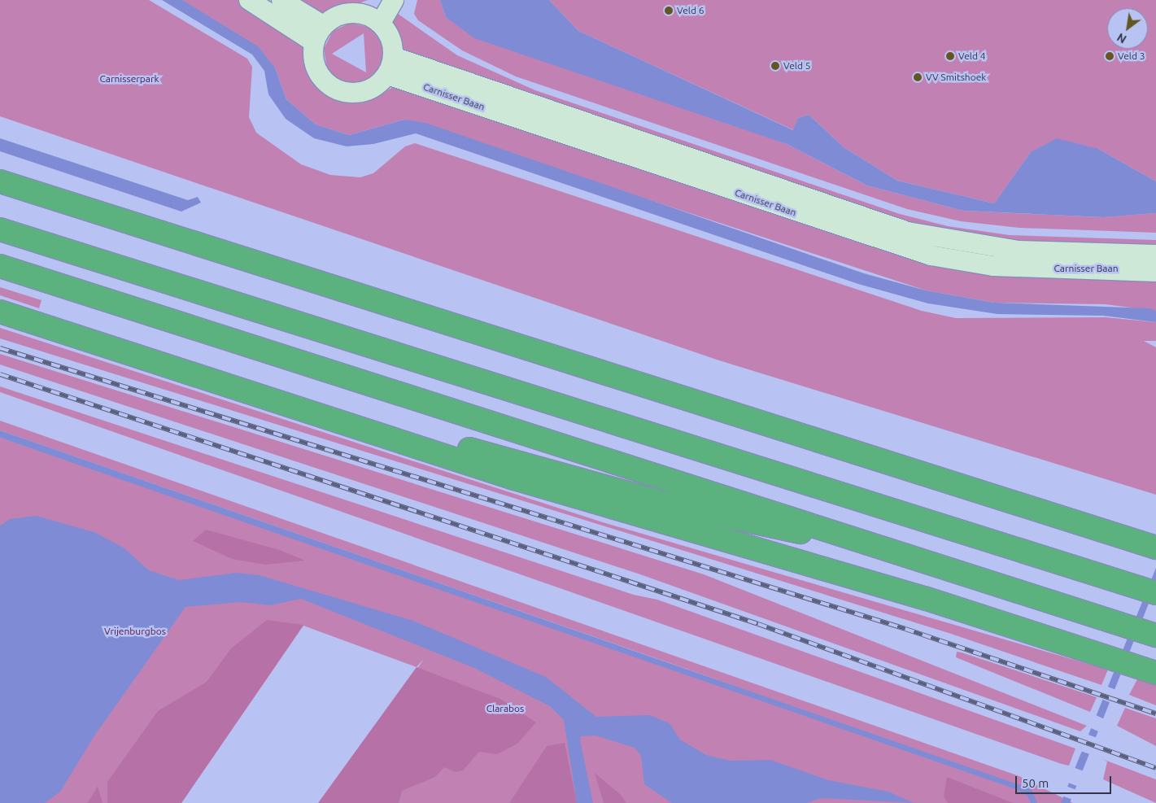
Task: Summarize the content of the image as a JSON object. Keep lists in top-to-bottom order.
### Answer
{
  "streets": {
    "main road": ["Carnisser Baan"]
  },
  "parks": ["Carnisserpark", "Vrijenburgbos", "Clarabos"],
  "places": [
    "Veld 6",
    "Veld 4",
    "Veld 3",
    "Veld 5",
    "VV Smitshoek"
  ],
  "scale_bar": "50 m",
  "north": "bottom left"
}
